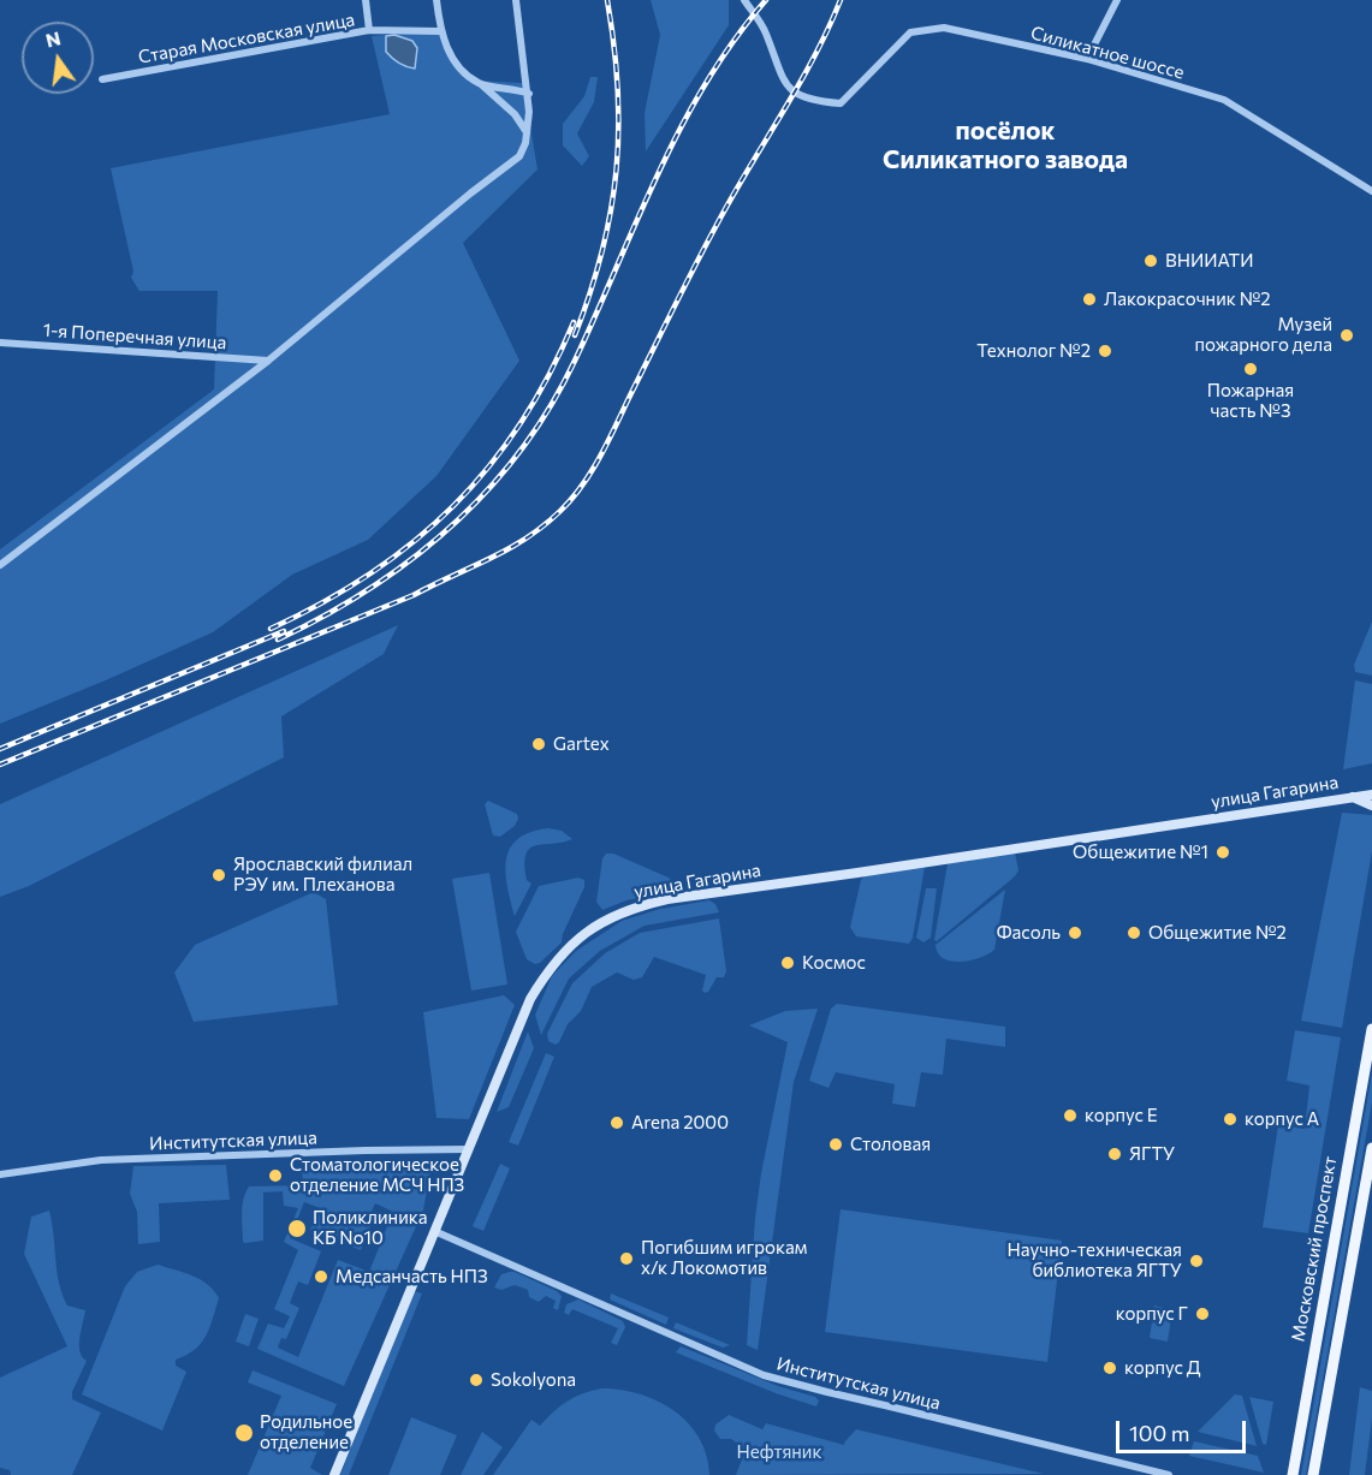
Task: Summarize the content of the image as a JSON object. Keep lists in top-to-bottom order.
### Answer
{
  "streets": {
    "main road": ["улица Гагарина", "Московский проспект"],
    "street": [
      "Старая Московская улица",
      "Силикатное шоссе",
      "1-я Поперечная улица",
      "Институтская улица"
    ]
  },
  "crossings": [
    ["улица Гагарина", "Институтская улица"]
  ],
  "districts": ["посёлок Силикатного завода"],
  "parks": ["Нефтяник"],
  "places": [
    "ВНИИАТИ",
    "Лакокрасочник №2",
    "Музей пожарного дела",
    "Технолог №2",
    "Пожарная часть №3",
    "Gartex",
    "Общежитие №1",
    "Ярославский филиал РЭУ им. Плеханова",
    "Фасоль",
    "Общежитие №2",
    "Космос",
    "корпус Е",
    "корпус А",
    "Arena 2000",
    "Столовая",
    "ЯГТУ",
    "Стоматологическое отделение МСЧ НПЗ",
    "Поликлиника КБ No10",
    "Погибшим игрокам х/к Локомотив",
    "Научно-техническая библиотека ЯГТУ",
    "Медсанчасть НПЗ",
    "корпус Г",
    "корпус Д",
    "Sokolyona",
    "Родильное отделение"
  ],
  "scale_bar": "100 m",
  "north": "top"
}
